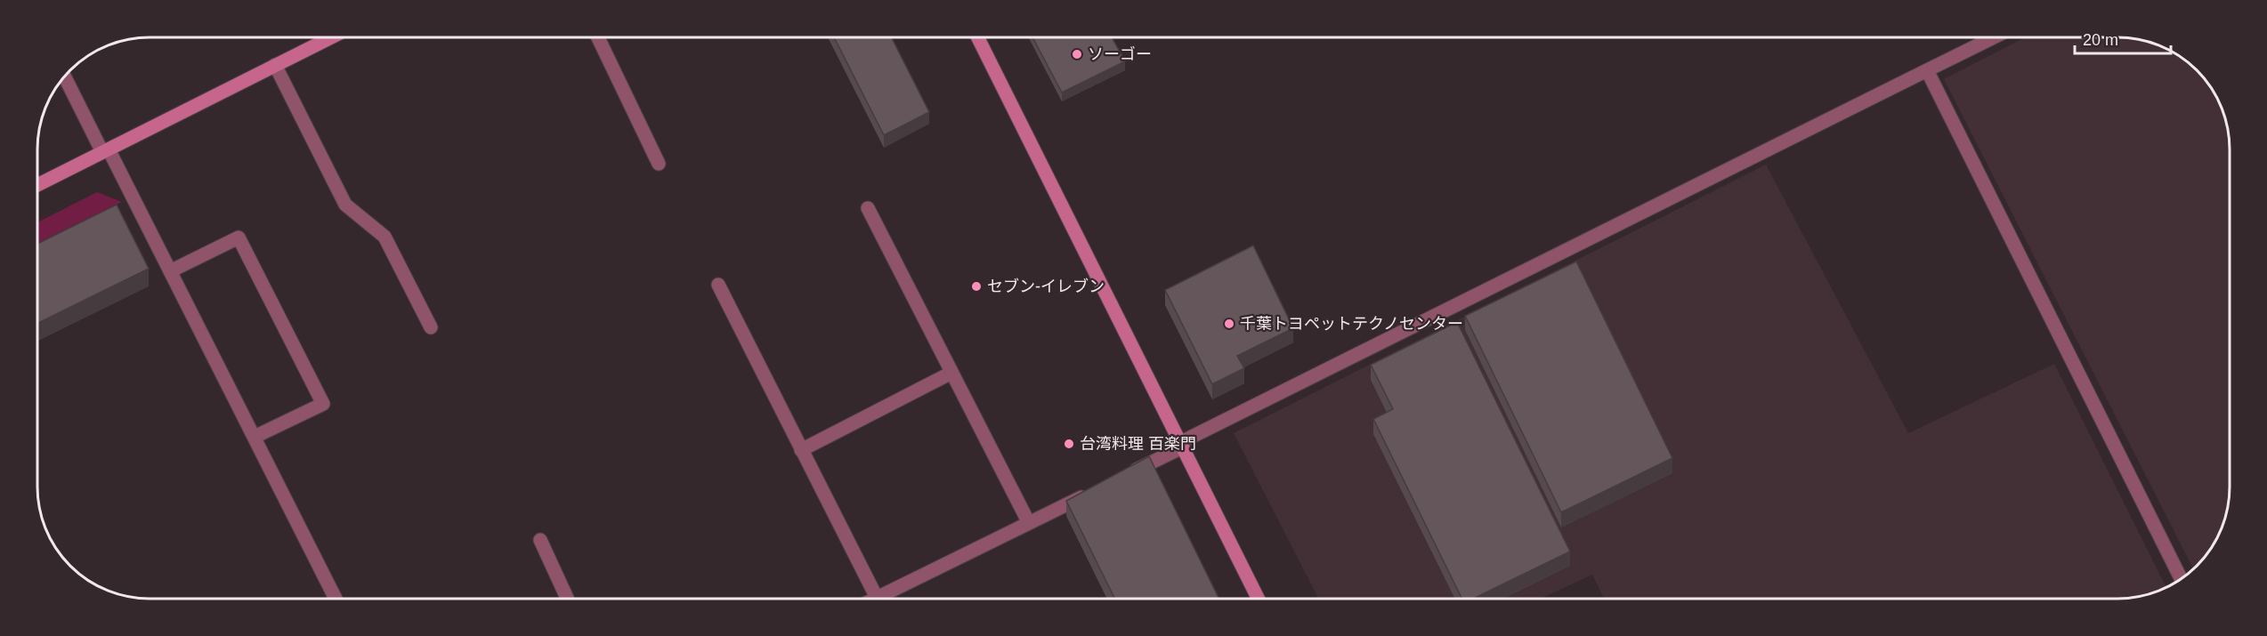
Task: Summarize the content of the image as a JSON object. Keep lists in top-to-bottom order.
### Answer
{
  "places": [
    "ソーゴー",
    "セブン-イレブン",
    "千葉トヨペットテクノセンター",
    "台湾料理 百楽門"
  ],
  "scale_bar": "20 m"
}
